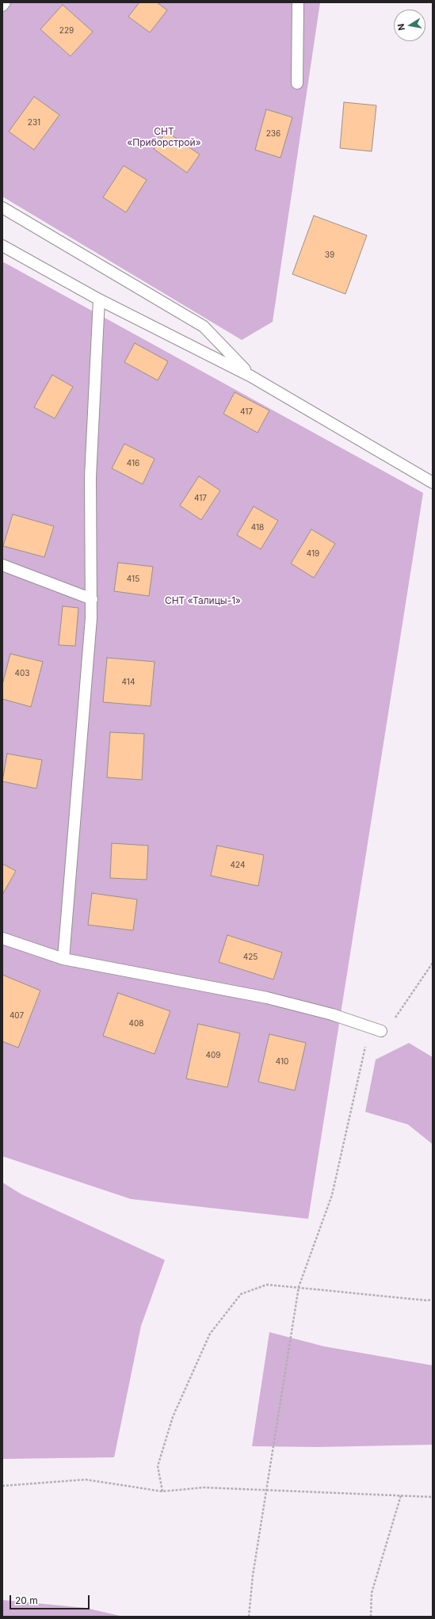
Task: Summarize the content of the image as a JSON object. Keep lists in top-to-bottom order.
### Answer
{
  "parks": ["СНТ «Приборстрой»", "СНТ «Талицы-1»"],
  "house_numbers": [
    "229",
    "231",
    "236",
    "39",
    "417",
    "416",
    "417",
    "418",
    "419",
    "415",
    "403",
    "414",
    "424",
    "425",
    "407",
    "408",
    "409",
    "410"
  ],
  "scale_bar": "20 m",
  "north": "left"
}
